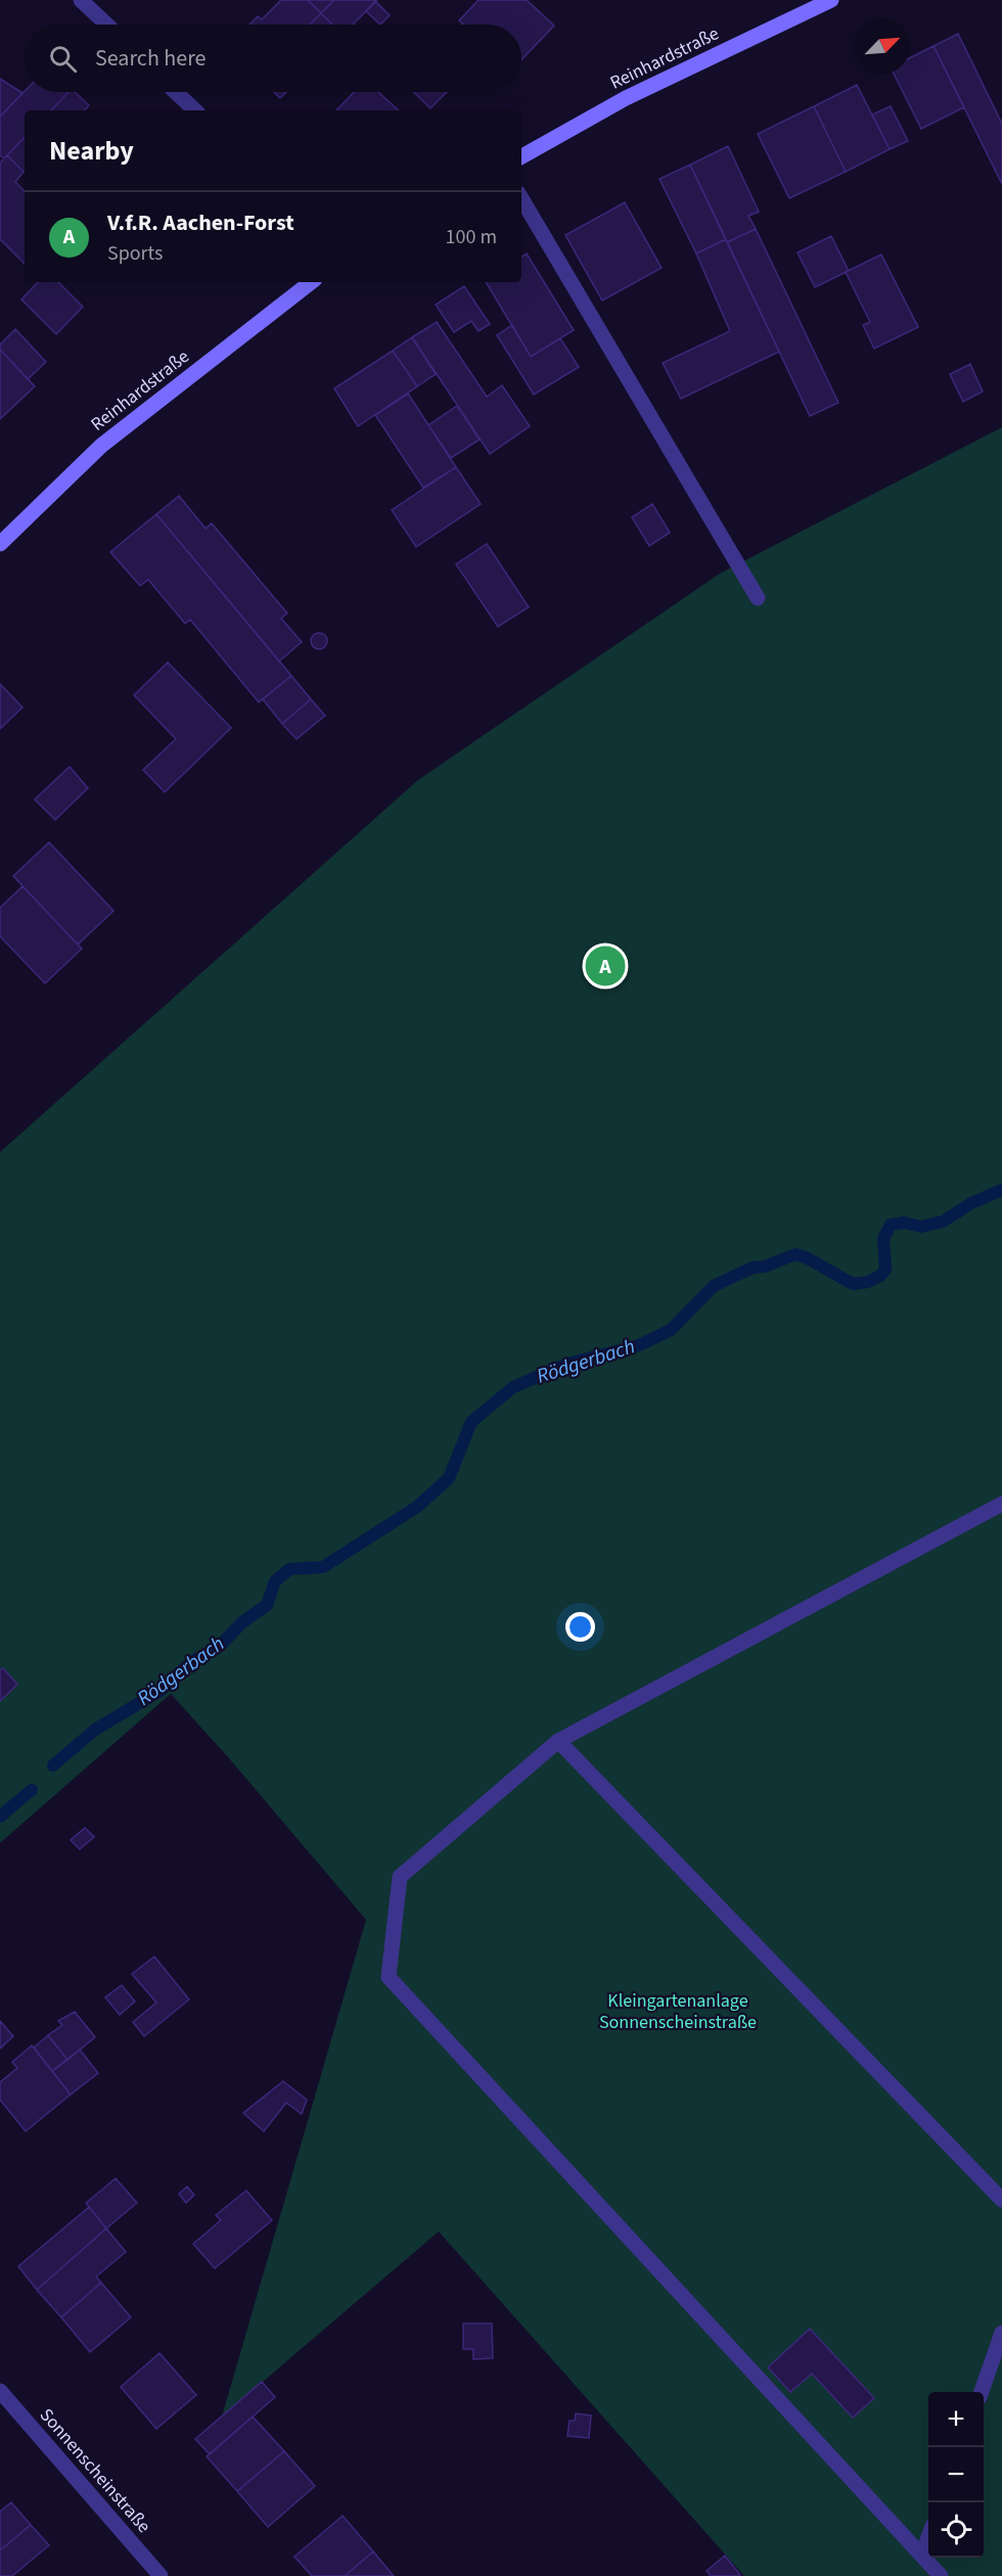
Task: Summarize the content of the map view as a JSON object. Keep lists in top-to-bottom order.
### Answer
{
  "streets": {
    "street": ["Reinhardstraße", "Sonnenscheinstraße"]
  },
  "water": ["Rödgerbach"],
  "parks": ["Kleingartenanlage Sonnenscheinstraße"],
  "north": "top right",
  "page": {
    "search": "Search here",
    "heading": "Nearby",
    "list": [
      {
        "mark": "A",
        "name": "V.f.R. Aachen-Forst",
        "note": "Sports",
        "value": "100 m"
      }
    ],
    "pins": "A",
    "map_buttons": ["+", "−"]
  }
}
